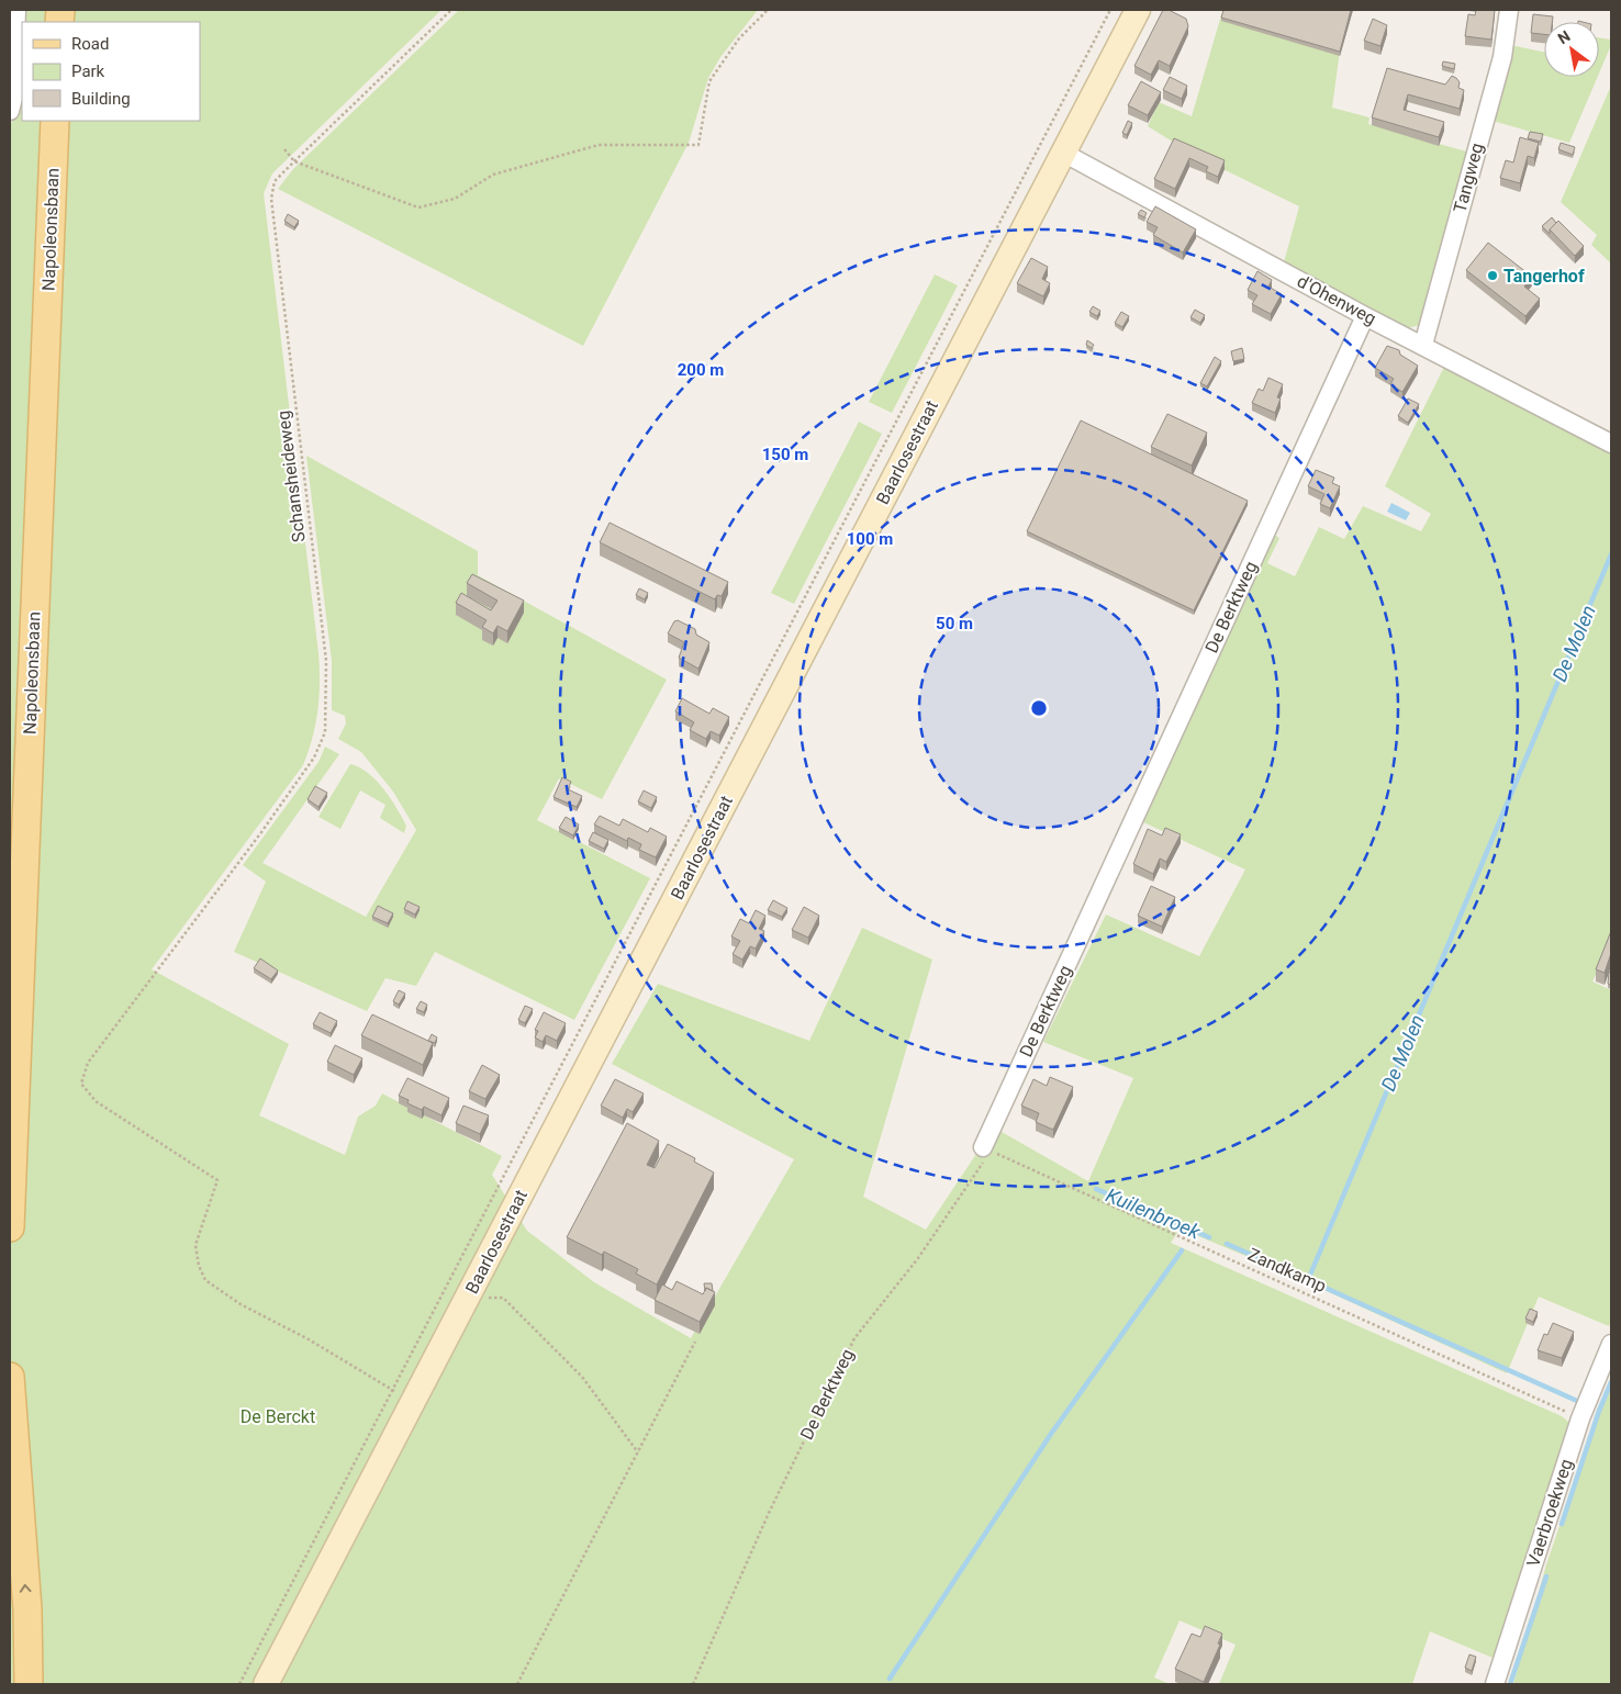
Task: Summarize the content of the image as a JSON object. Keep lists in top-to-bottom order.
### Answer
{
  "streets": {
    "main road": ["Napoleonsbaan"],
    "street": [
      "Tangweg",
      "d'Ohenweg",
      "Baarlosestraat",
      "De Berktweg",
      "Vaerbroekweg"
    ],
    "path": ["Schansheideweg", "Zandkamp"]
  },
  "crossings": [
    ["Tangweg", "d'Ohenweg"],
    ["d'Ohenweg", "Baarlosestraat"],
    ["d'Ohenweg", "De Berktweg"],
    ["De Berktweg", "Zandkamp"],
    ["Zandkamp", "Vaerbroekweg"]
  ],
  "water": ["De Molen", "Kuilenbroek"],
  "parks": ["De Berckt"],
  "places": ["Tangerhof"],
  "legend": ["Road", "Park", "Building"],
  "north": "top left",
  "rings": [
    "200 m",
    "150 m",
    "100 m",
    "50 m"
  ]
}
